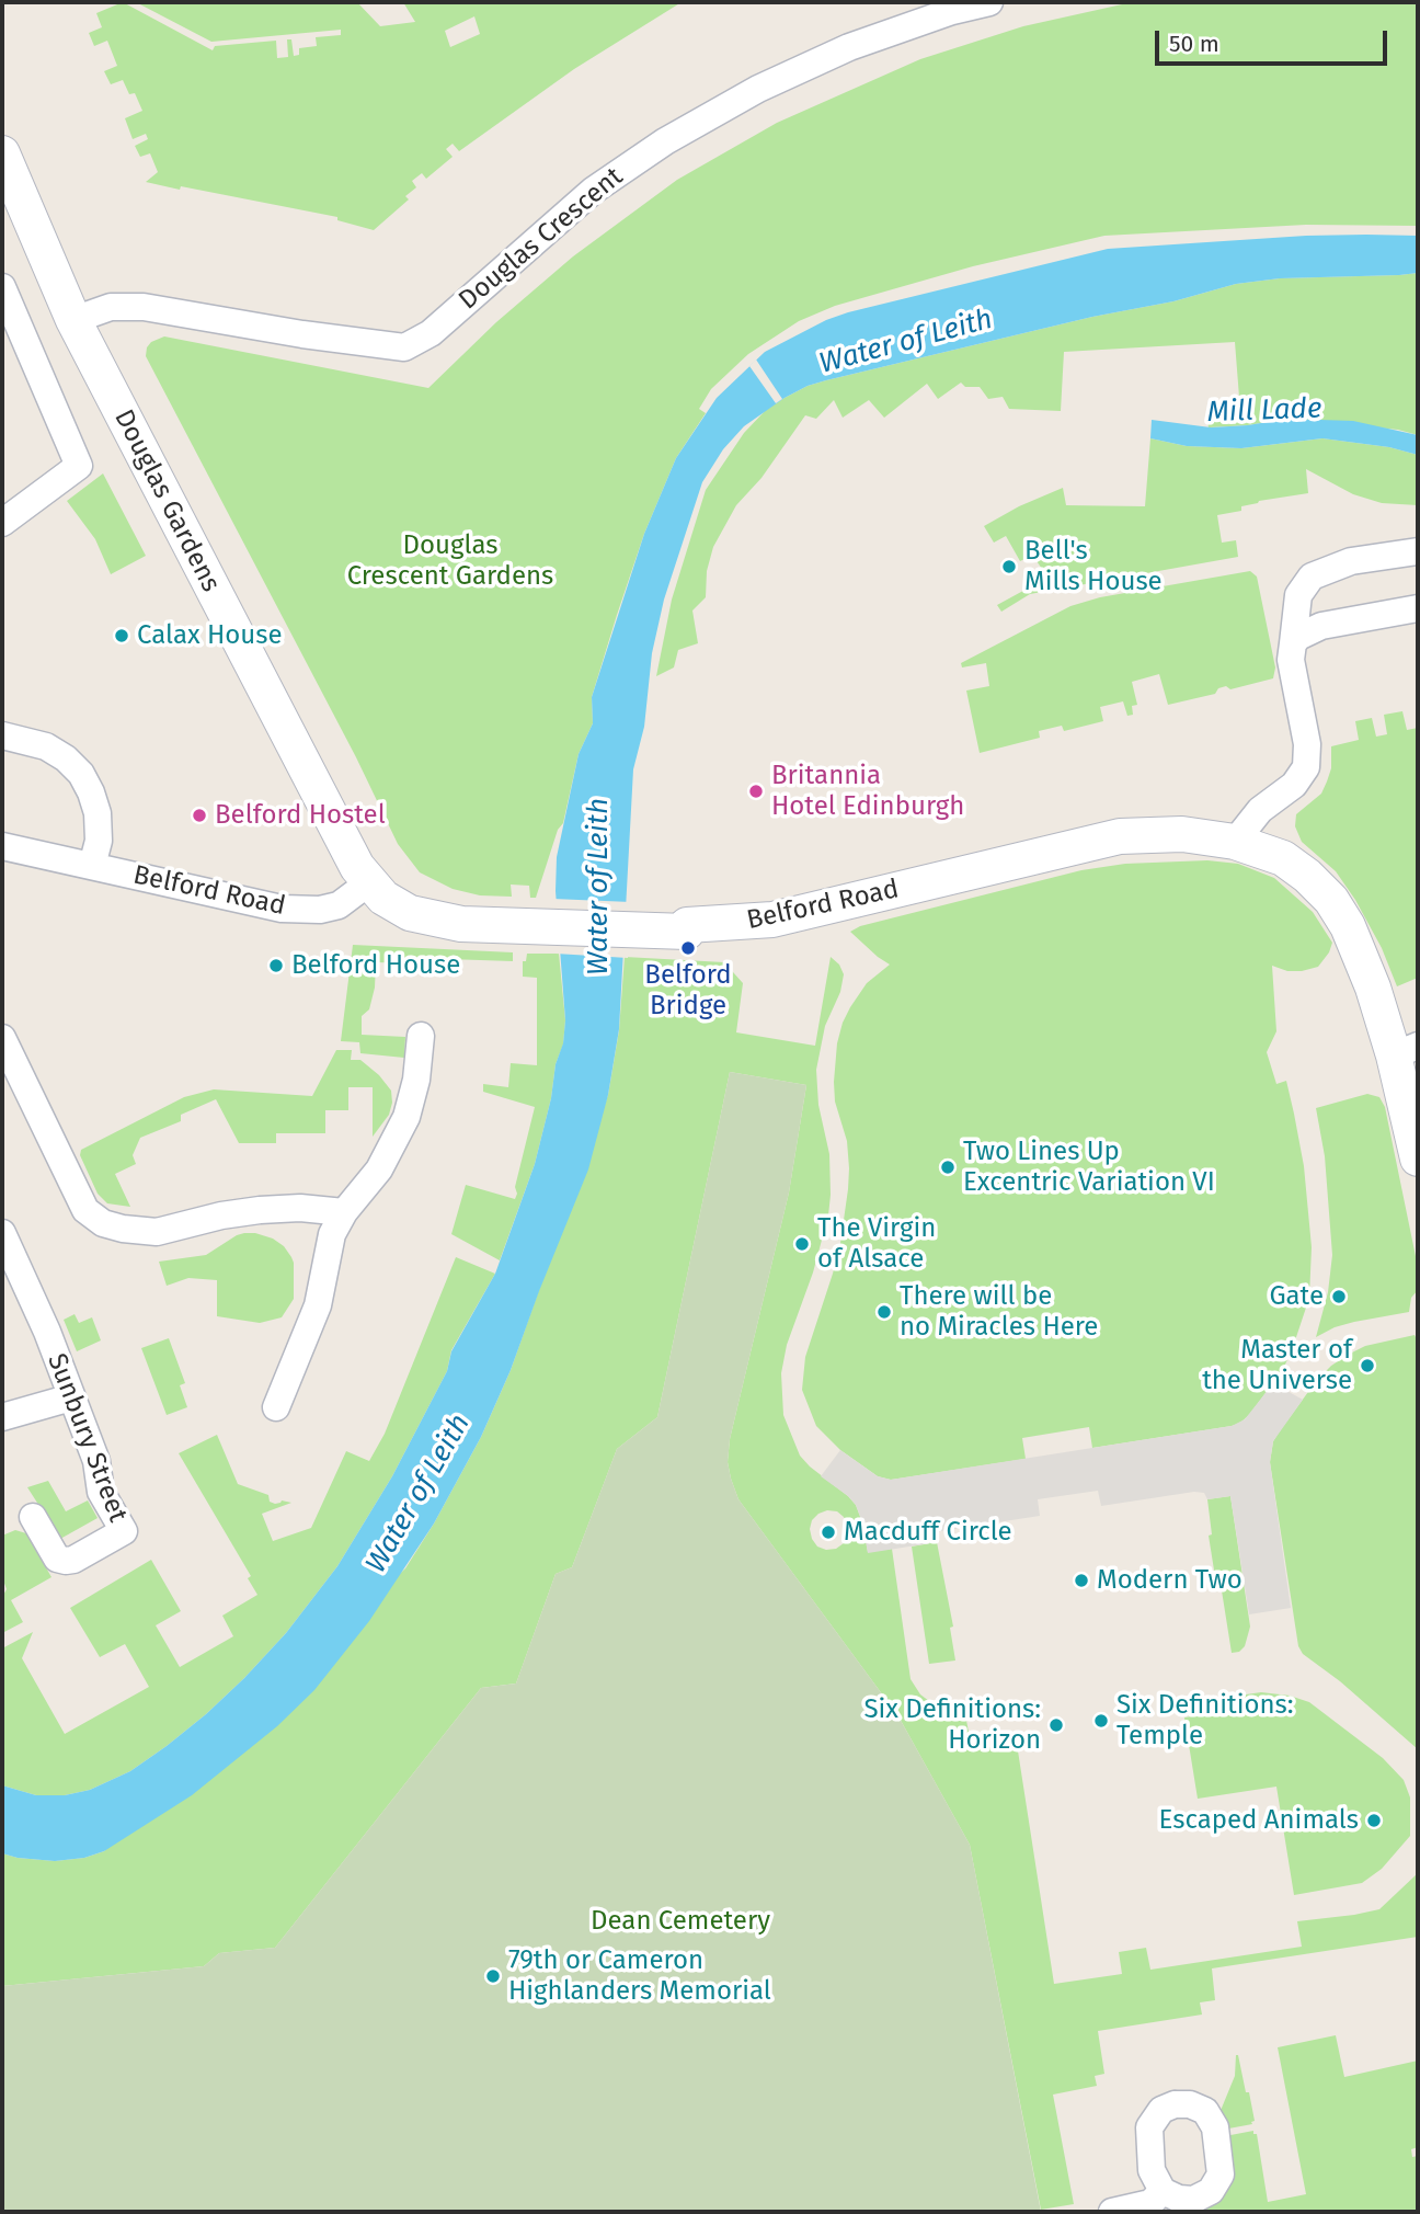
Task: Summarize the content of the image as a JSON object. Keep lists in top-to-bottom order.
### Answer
{
  "streets": {
    "street": [
      "Douglas Crescent",
      "Douglas Gardens",
      "Belford Road",
      "Sunbury Street"
    ]
  },
  "crossings": [
    ["Douglas Crescent", "Douglas Gardens"],
    ["Douglas Gardens", "Belford Road"]
  ],
  "water": ["Water of Leith", "Mill Lade"],
  "parks": ["Douglas Crescent Gardens", "Dean Cemetery"],
  "places": [
    "Bell's Mills House",
    "Calax House",
    "Britannia Hotel Edinburgh",
    "Belford Hostel",
    "Belford Bridge",
    "Belford House",
    "Two Lines Up Excentric Variation VI",
    "The Virgin of Alsace",
    "Gate",
    "There will be no Miracles Here",
    "Master of the Universe",
    "Macduff Circle",
    "Modern Two",
    "Six Definitions: Temple",
    "Six Definitions: Horizon",
    "Escaped Animals",
    "79th or Cameron Highlanders Memorial"
  ],
  "scale_bar": "50 m"
}
